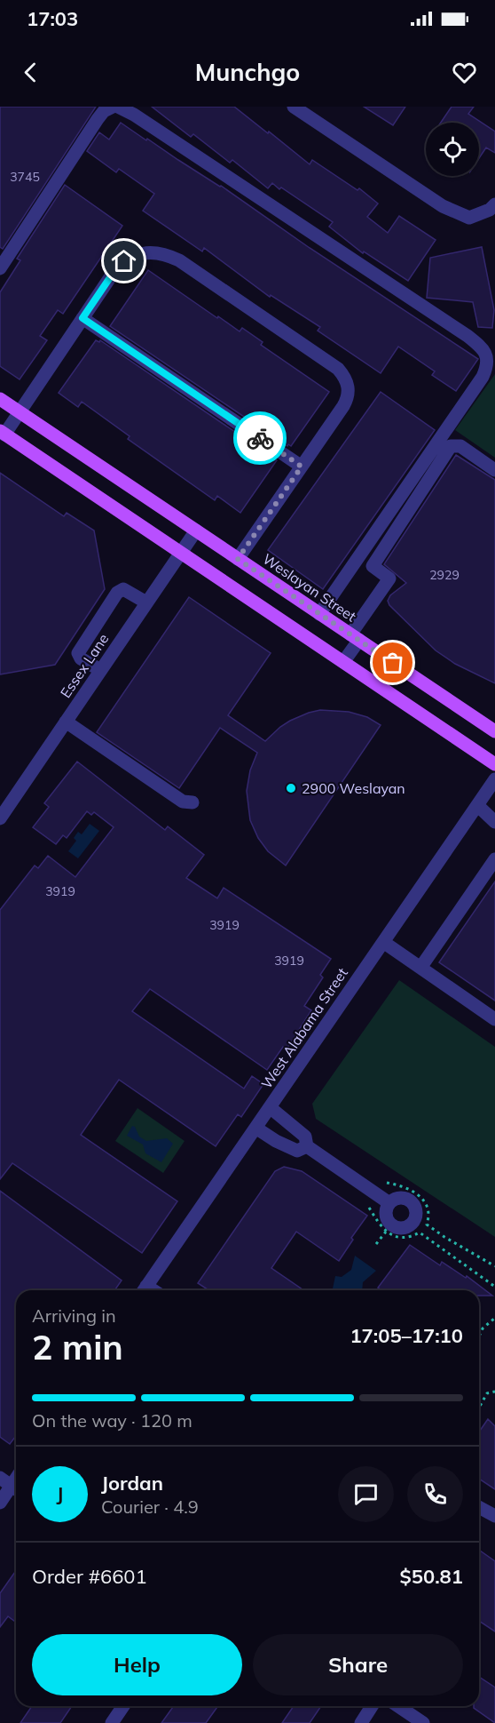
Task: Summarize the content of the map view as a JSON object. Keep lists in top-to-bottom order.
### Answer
{
  "streets": {
    "main road": ["Weslayan Street"],
    "street": ["Essex Lane", "West Alabama Street"]
  },
  "crossings": [
    ["Weslayan Street", "Essex Lane"]
  ],
  "places": ["2900 Weslayan"],
  "house_numbers": [
    "3745",
    "2929",
    "3919",
    "3919",
    "3919"
  ],
  "page": {
    "status": "17:03",
    "header": "Munchgo",
    "heading": ["2 min", "Arriving in", "17:05–17:10"],
    "panel": [
      "Jordan",
      "Courier · 4.9",
      "Order #6601",
      "$50.81"
    ],
    "bar": "On the way · 120 m",
    "round": "J",
    "buttons": ["Help", "Share"]
  }
}
